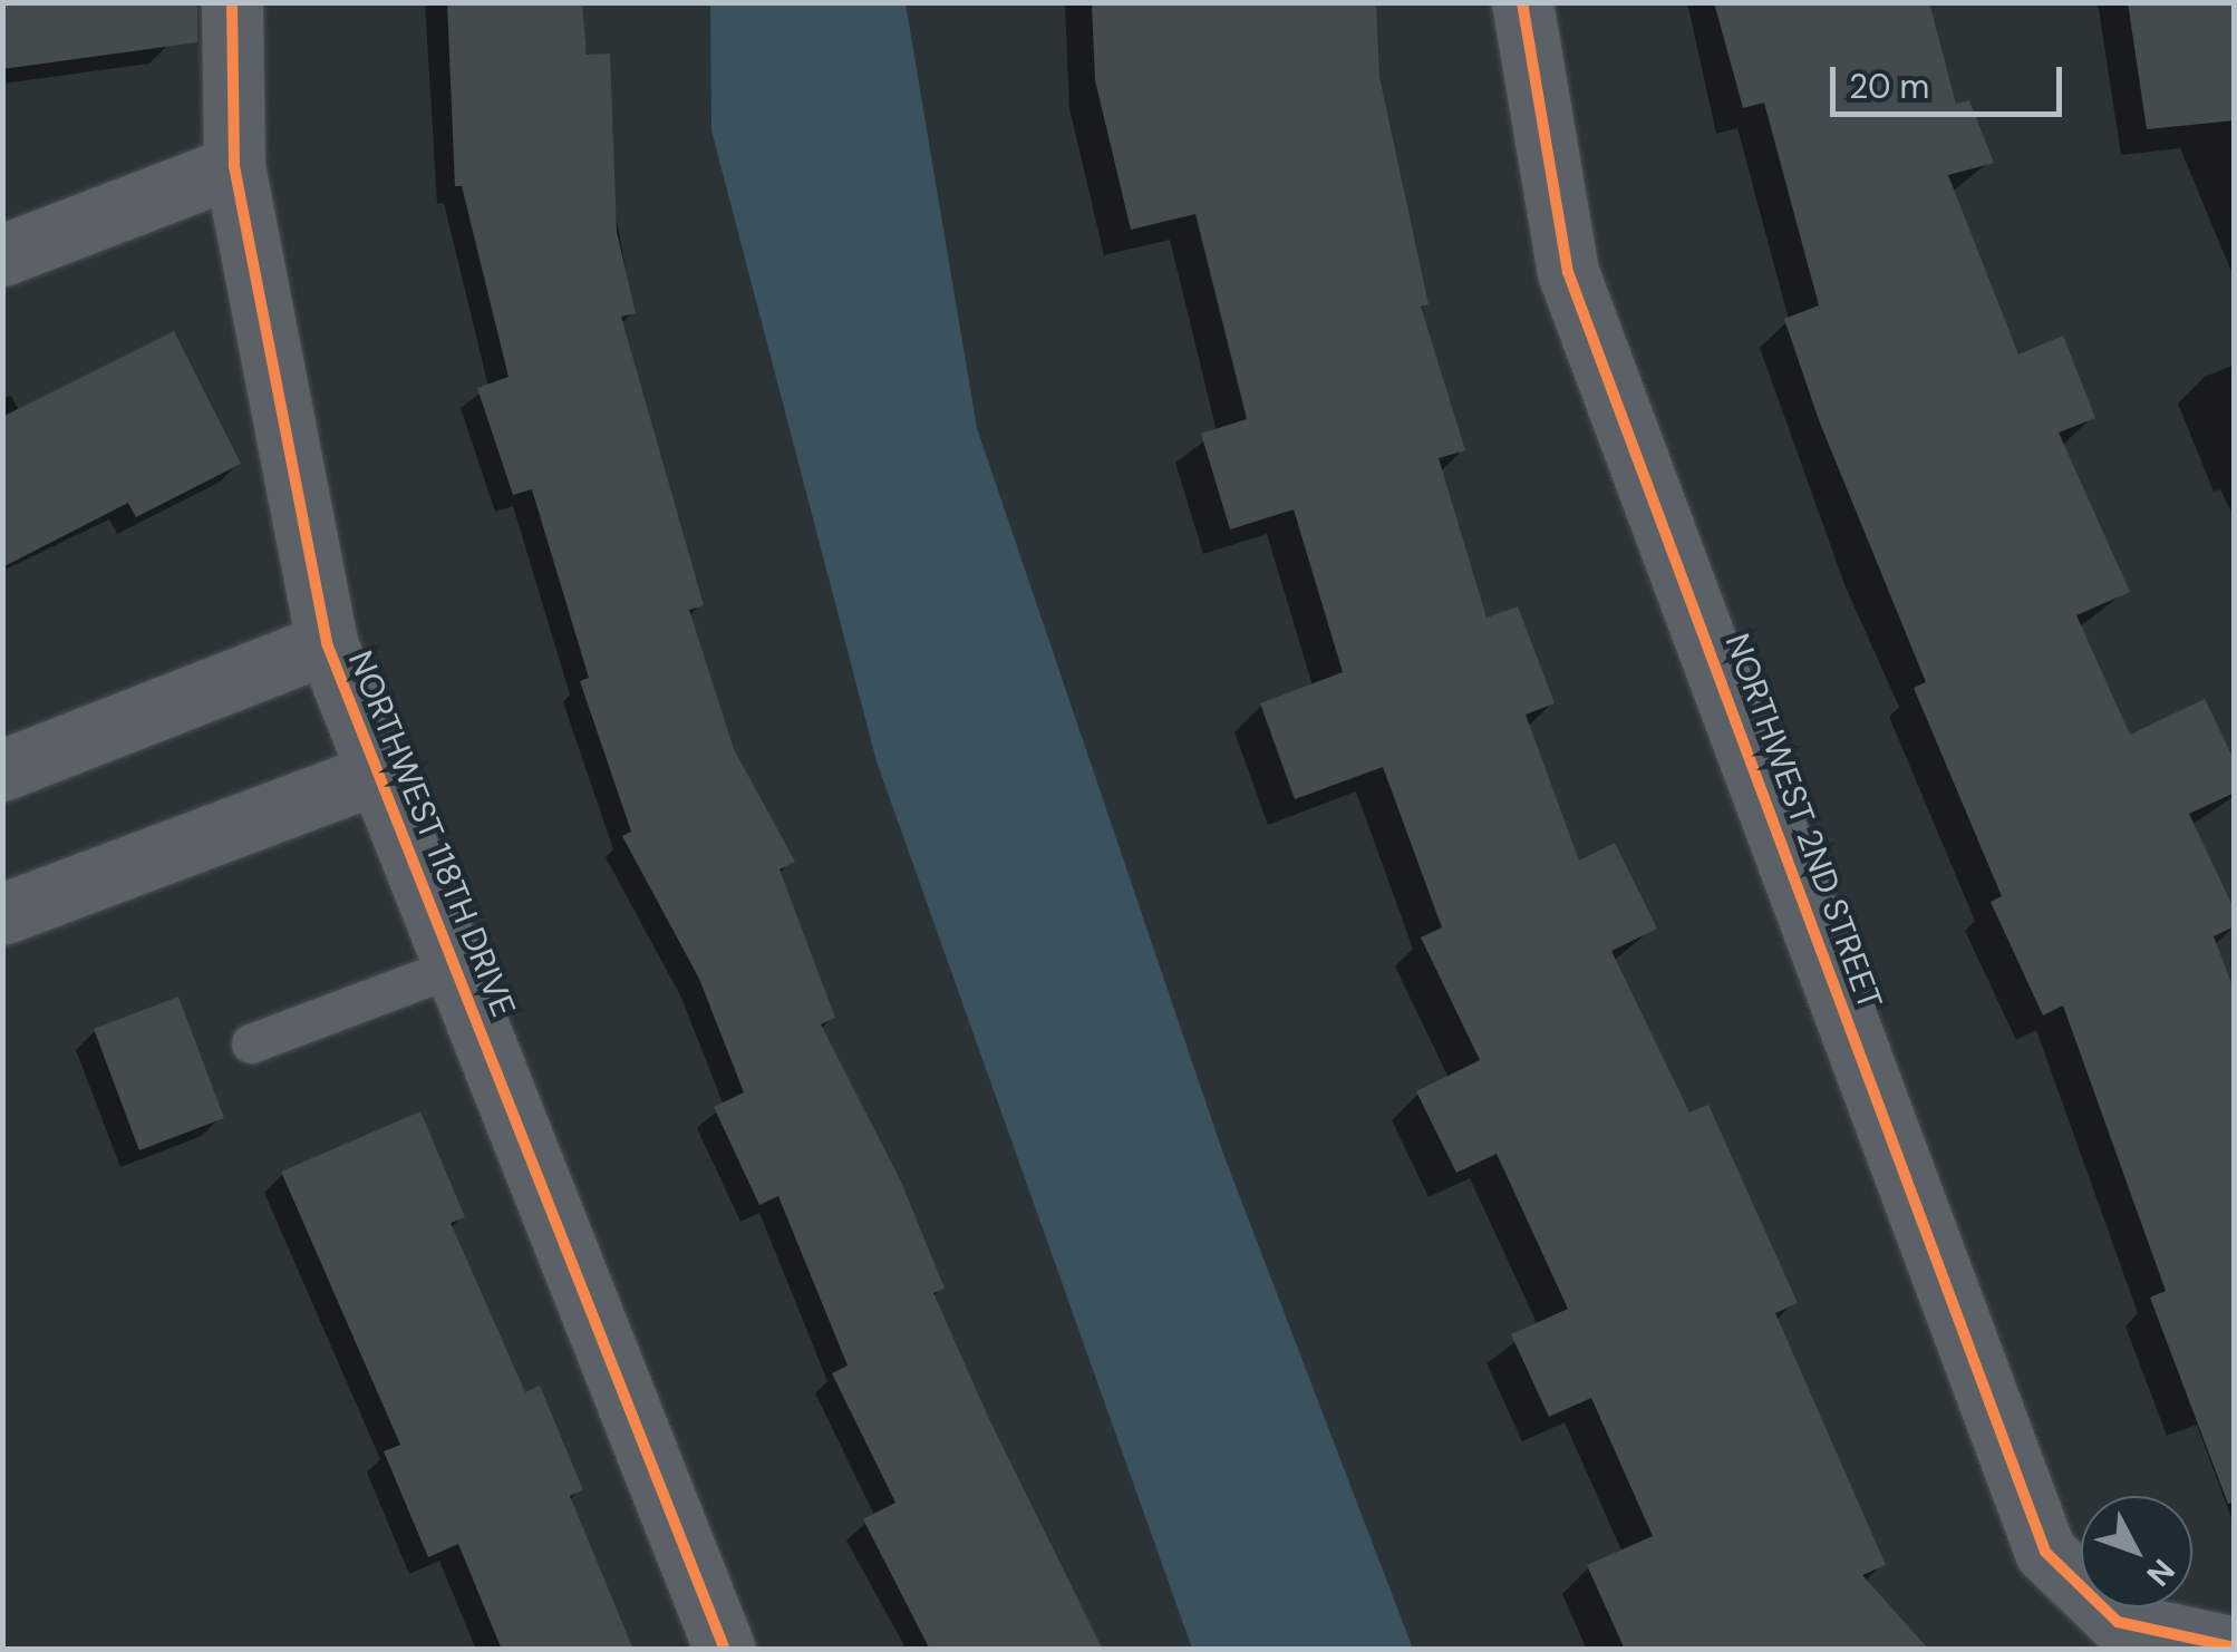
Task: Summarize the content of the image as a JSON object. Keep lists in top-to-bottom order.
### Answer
{
  "streets": {
    "street": ["NORTHWEST 2ND STREET", "NORTHWEST 118TH DRIVE"]
  },
  "scale_bar": "20 m",
  "north": "bottom right"
}
